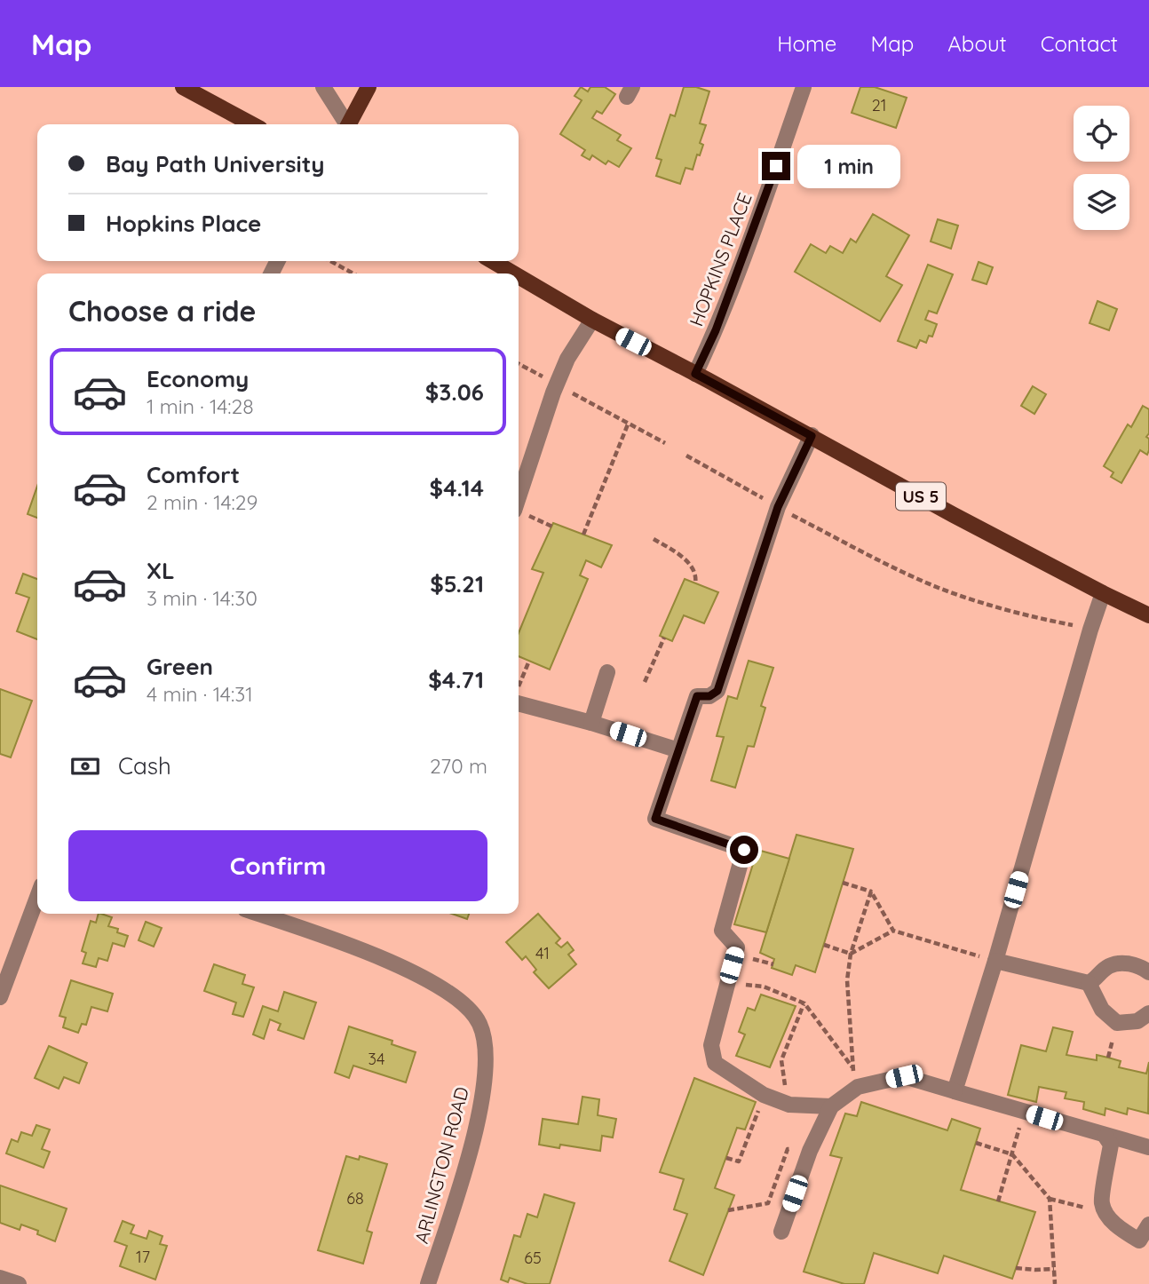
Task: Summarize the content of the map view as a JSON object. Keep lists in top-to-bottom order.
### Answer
{
  "streets": {
    "main road": ["US 5"],
    "street": ["HOPKINS PLACE", "ARLINGTON ROAD"]
  },
  "crossings": [
    ["HOPKINS PLACE", "US 5"]
  ],
  "house_numbers": [
    "21",
    "41",
    "34",
    "68",
    "17",
    "65"
  ],
  "page": {
    "header": "Map",
    "nav": [
      "Home",
      "Map",
      "About",
      "Contact"
    ],
    "banner": ["Bay Path University", "Hopkins Place"],
    "bubble": "1 min",
    "heading": "Choose a ride",
    "list": [
      {
        "name": "Economy",
        "note": "1 min · 14:28",
        "value": "$3.06"
      },
      {
        "name": "Comfort",
        "note": "2 min · 14:29",
        "value": "$4.14"
      },
      {
        "name": "XL",
        "note": "3 min · 14:30",
        "value": "$5.21"
      },
      {
        "name": "Green",
        "note": "4 min · 14:31",
        "value": "$4.71"
      }
    ],
    "pay": ["Cash", "270 m"],
    "buttons": "Confirm"
  }
}
